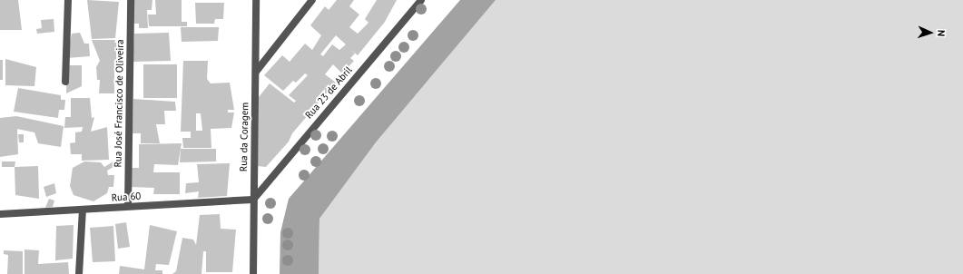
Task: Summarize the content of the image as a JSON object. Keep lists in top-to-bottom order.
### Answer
{
  "streets": {
    "street": [
      "Rua 23 de Abril",
      "Rua José Francisco de Oliveira",
      "Rua da Coragem",
      "Rua 60"
    ]
  },
  "crossings": [
    ["Rua 23 de Abril", "Rua da Coragem"],
    ["Rua 23 de Abril", "Rua 60"],
    ["Rua José Francisco de Oliveira", "Rua 60"],
    ["Rua da Coragem", "Rua 60"]
  ],
  "north": "right"
}
